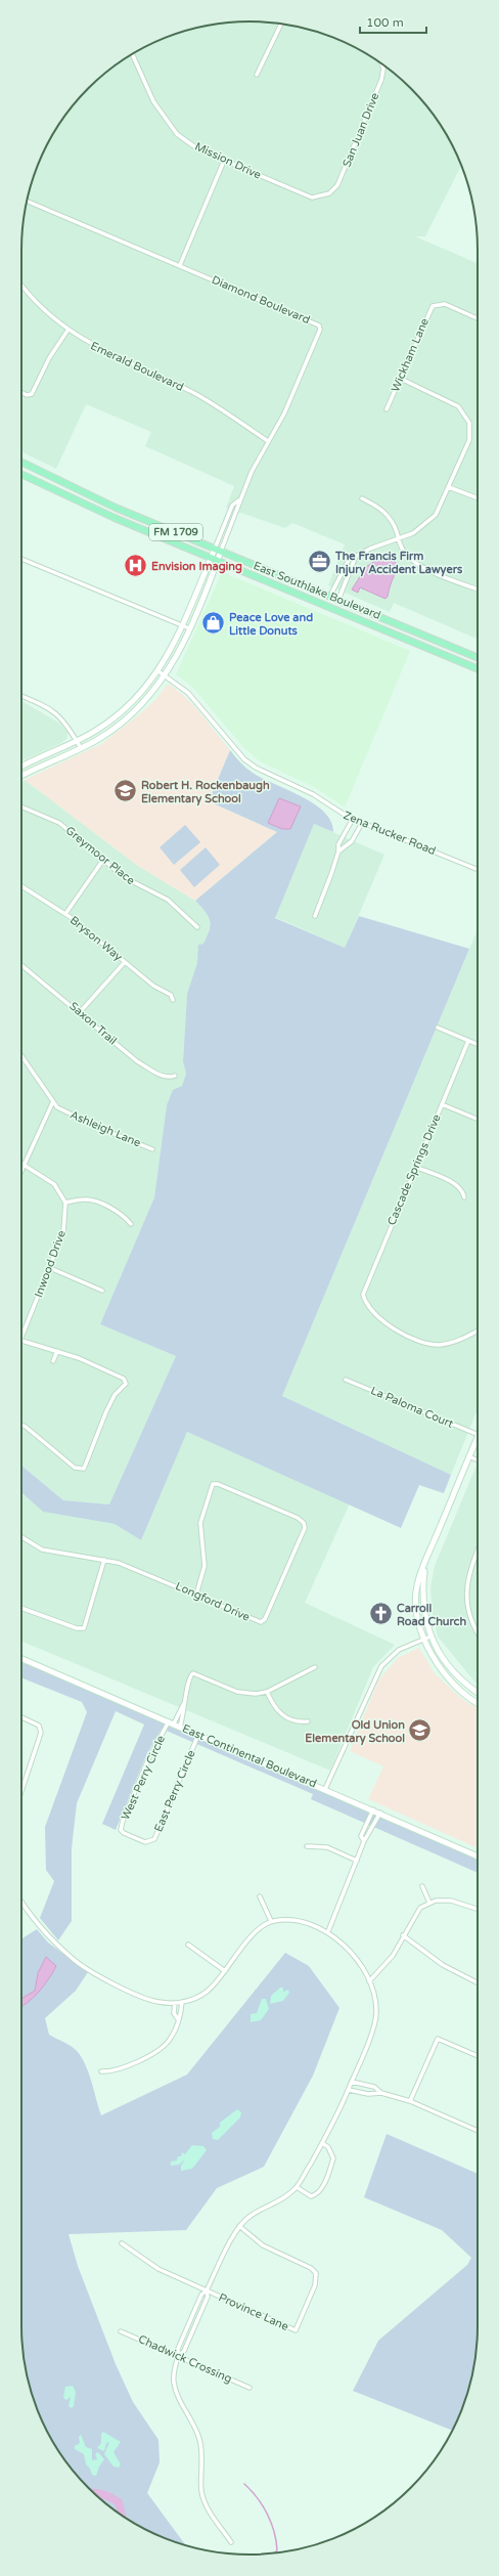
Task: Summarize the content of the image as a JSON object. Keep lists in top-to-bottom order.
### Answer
{
  "streets": {
    "main road": ["FM 1709", "East Southlake Boulevard", "East Continental Boulevard"],
    "street": [
      "San Juan Drive",
      "Mission Drive",
      "Diamond Boulevard",
      "Wickham Lane",
      "Emerald Boulevard",
      "Zena Rucker Road",
      "Greymoor Place",
      "Bryson Way",
      "Saxon Trail",
      "Ashleigh Lane",
      "Cascade Springs Drive",
      "Inwood Drive",
      "La Paloma Court",
      "Longford Drive",
      "West Perry Circle",
      "East Perry Circle",
      "Province Lane",
      "Chadwick Crossing"
    ]
  },
  "crossings": [
    ["San Juan Drive", "Mission Drive"],
    ["Diamond Boulevard", "Emerald Boulevard"],
    ["Diamond Boulevard", "East Southlake Boulevard"],
    ["East Continental Boulevard", "West Perry Circle"],
    ["East Continental Boulevard", "East Perry Circle"],
    ["West Perry Circle", "East Perry Circle"]
  ],
  "places": {
    "office": ["The Francis Firm Injury Accident Lawyers"],
    "hospital": ["Envision Imaging"],
    "shop": ["Peace Love and Little Donuts"],
    "school or university": ["Robert H. Rockenbaugh Elementary School", "Old Union Elementary School"],
    "church": ["Carroll Road Church"]
  },
  "scale_bar": "100 m"
}
